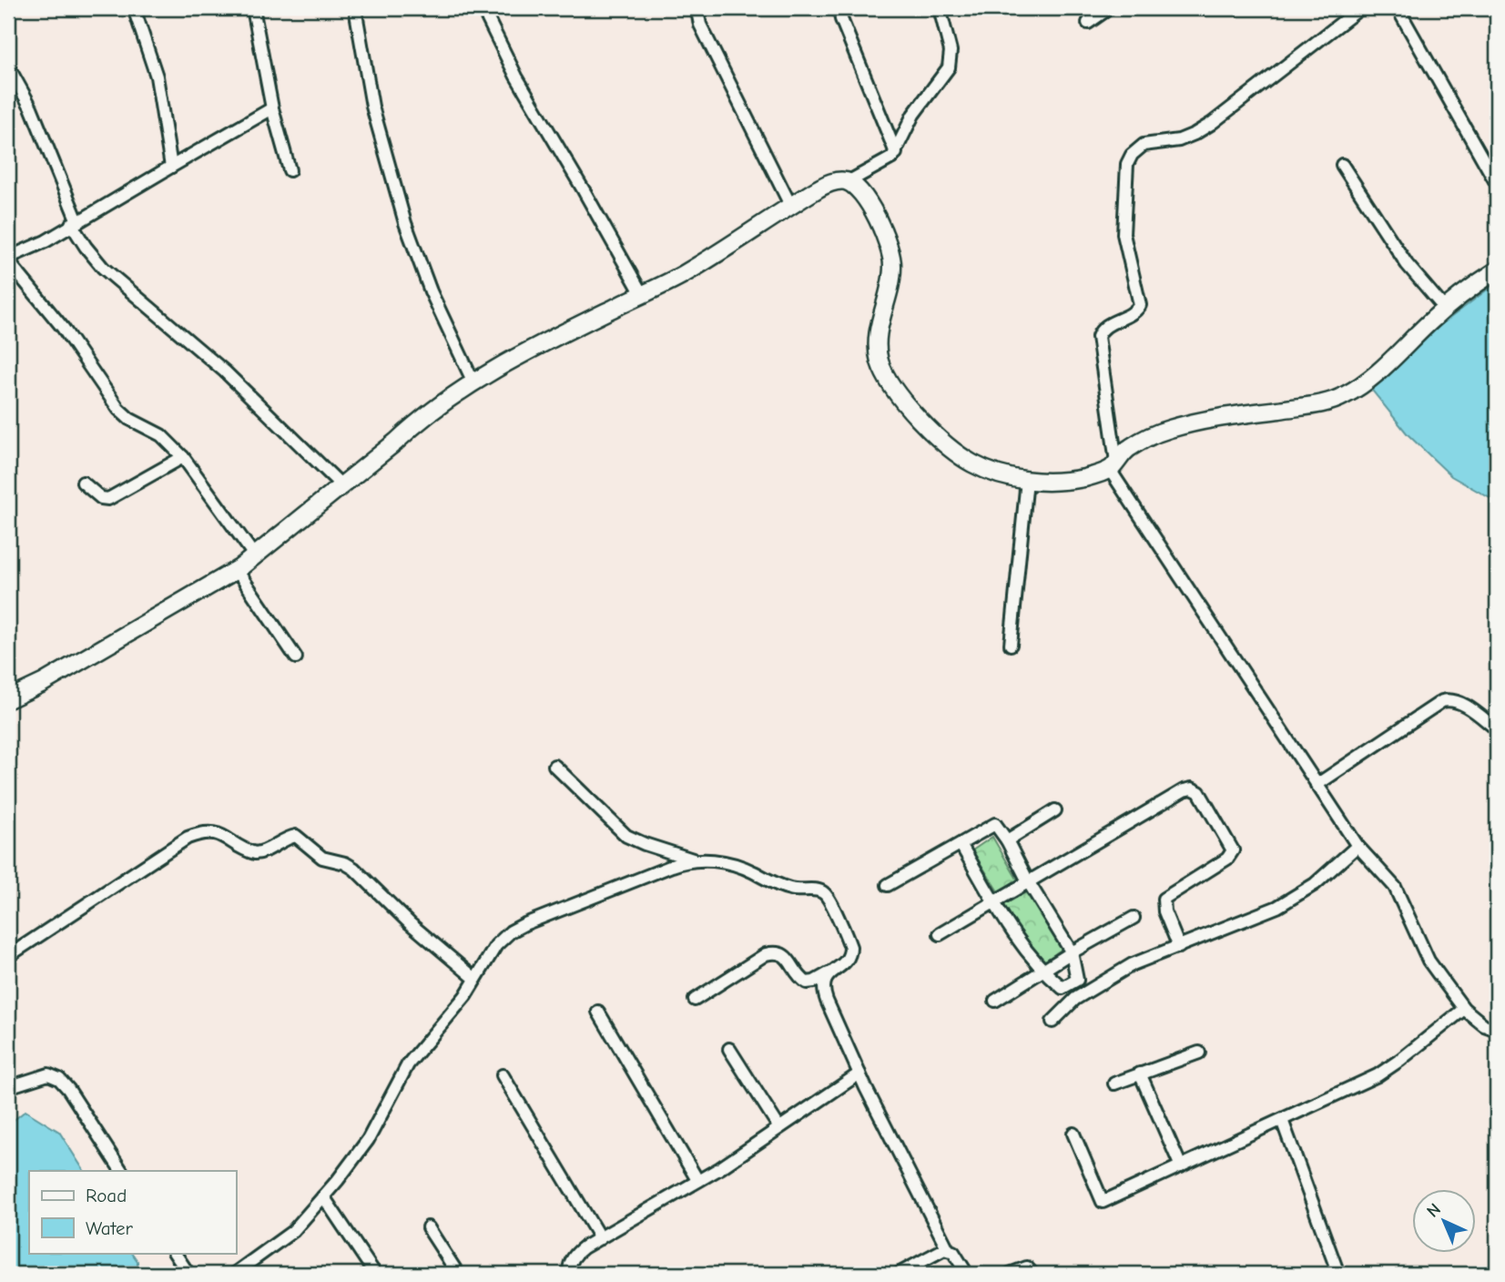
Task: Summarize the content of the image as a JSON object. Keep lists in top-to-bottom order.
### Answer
{
  "legend": ["Road", "Water"],
  "north": "top left"
}
